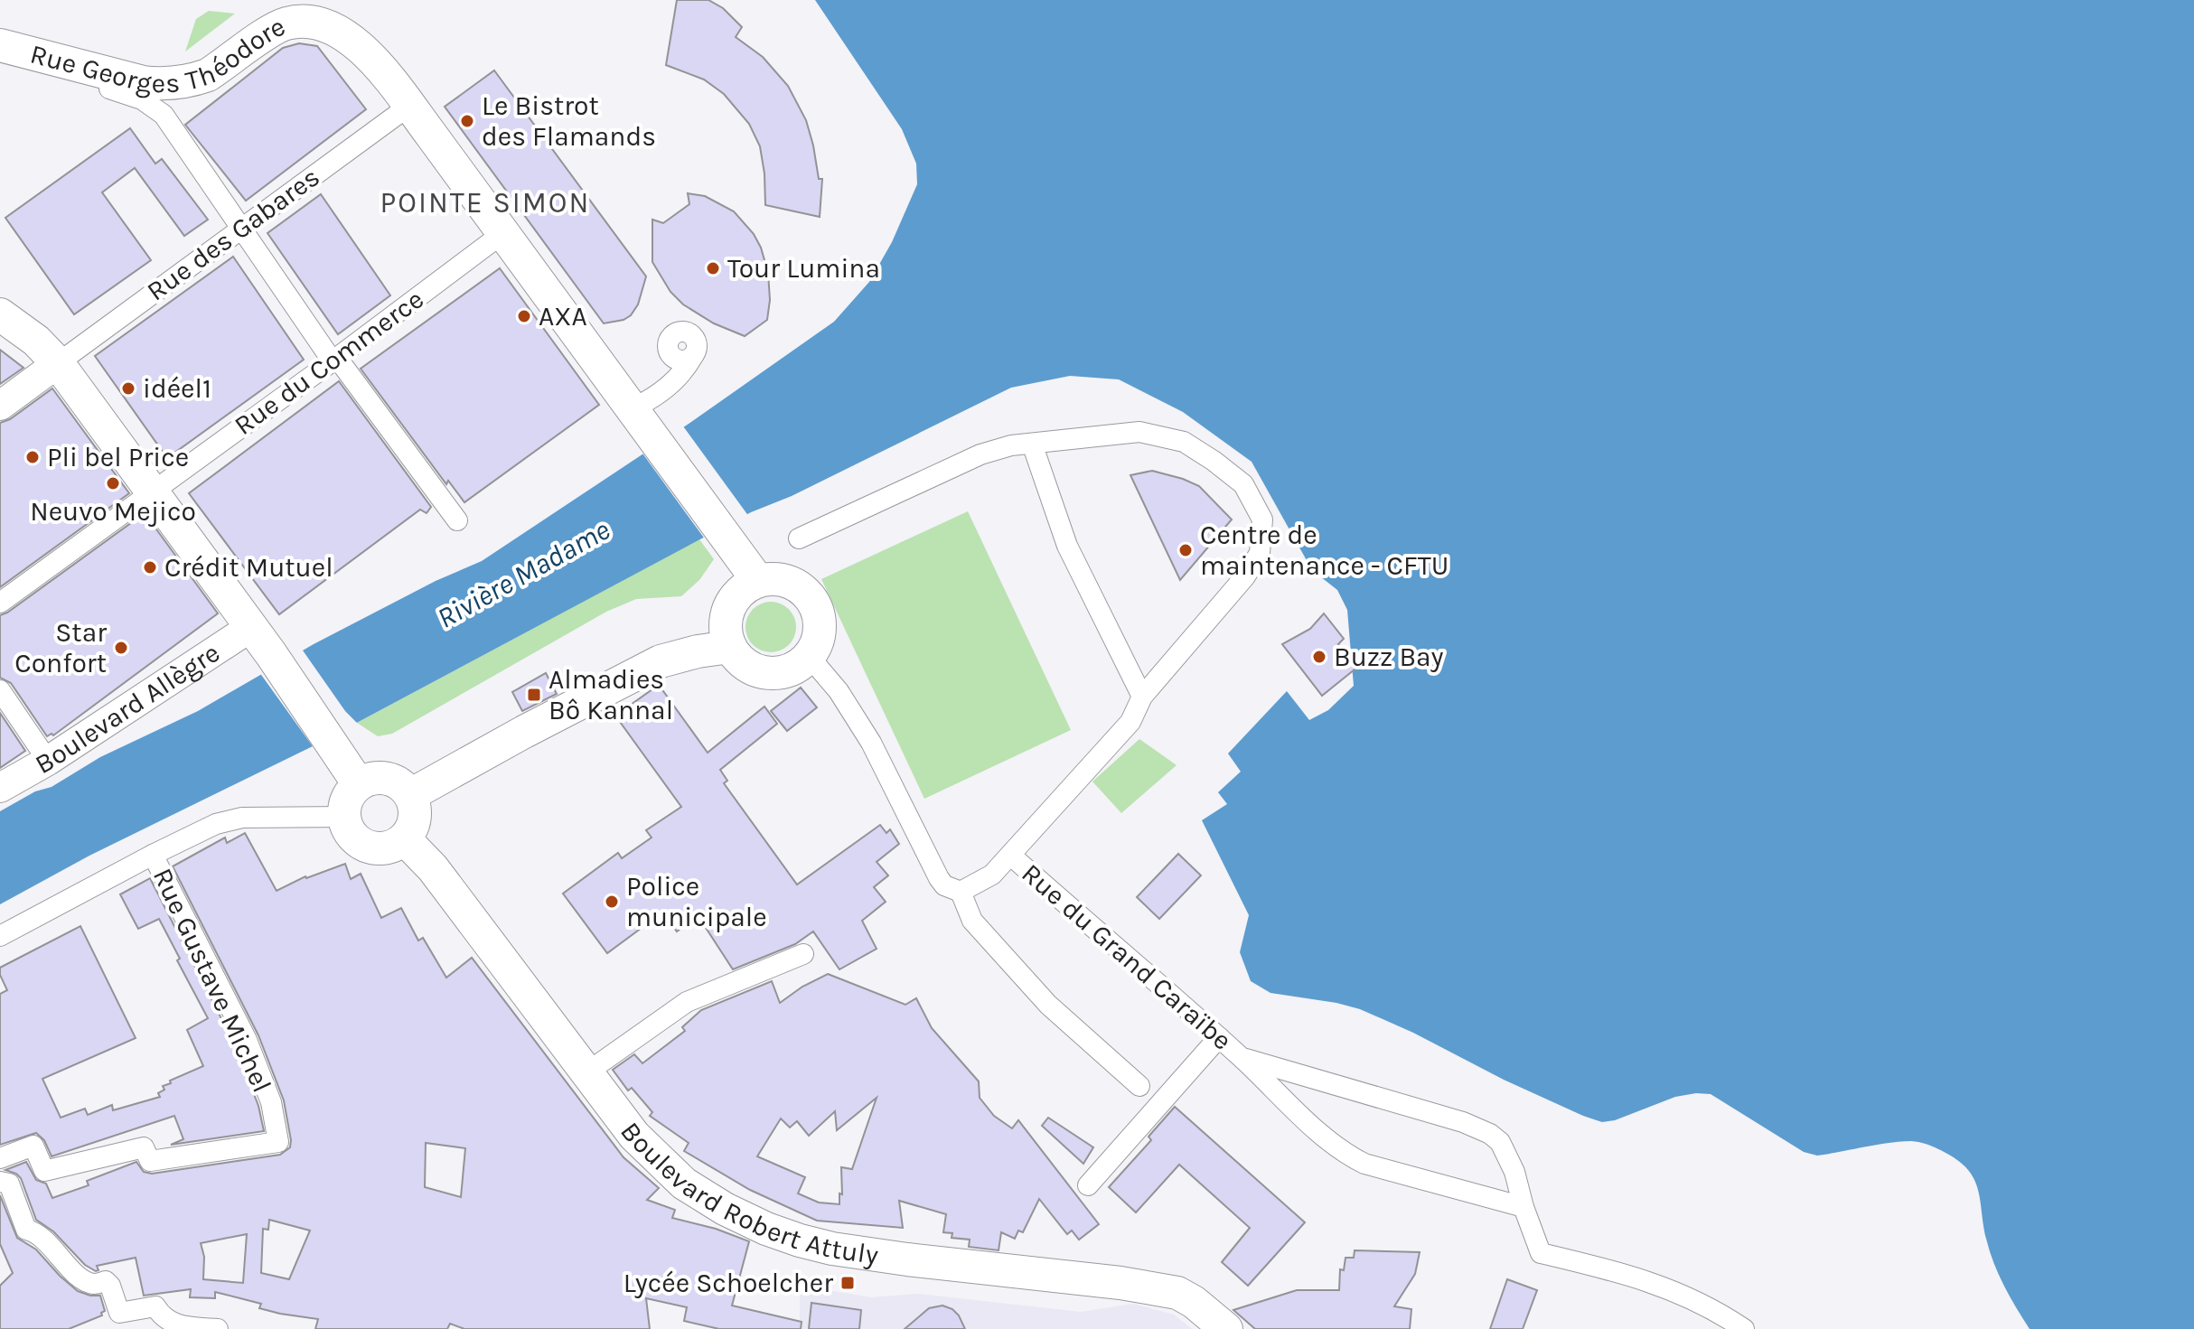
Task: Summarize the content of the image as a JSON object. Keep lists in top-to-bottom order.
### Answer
{
  "streets": {
    "main road": ["Rue Georges Théodore", "Boulevard Allègre", "Boulevard Robert Attuly"],
    "street": [
      "Rue des Gabares",
      "Rue du Commerce",
      "Rue du Grand Caraïbe",
      "Rue Gustave Michel"
    ]
  },
  "crossings": [
    ["Rue Georges Théodore", "Rue des Gabares"],
    ["Rue Georges Théodore", "Rue du Commerce"]
  ],
  "districts": ["POINTE SIMON"],
  "water": ["Rivière Madame"],
  "places": {
    "other": [
      "Le Bistrot des Flamands",
      "Tour Lumina",
      "AXA",
      "idéel1",
      "Pli bel Price",
      "Neuvo Mejico",
      "Centre de maintenance - CFTU",
      "Crédit Mutuel",
      "Star Confort",
      "Buzz Bay",
      "Police municipale"
    ],
    "transit": ["Almadies Bô Kannal", "Lycée Schoelcher"]
  }
}
